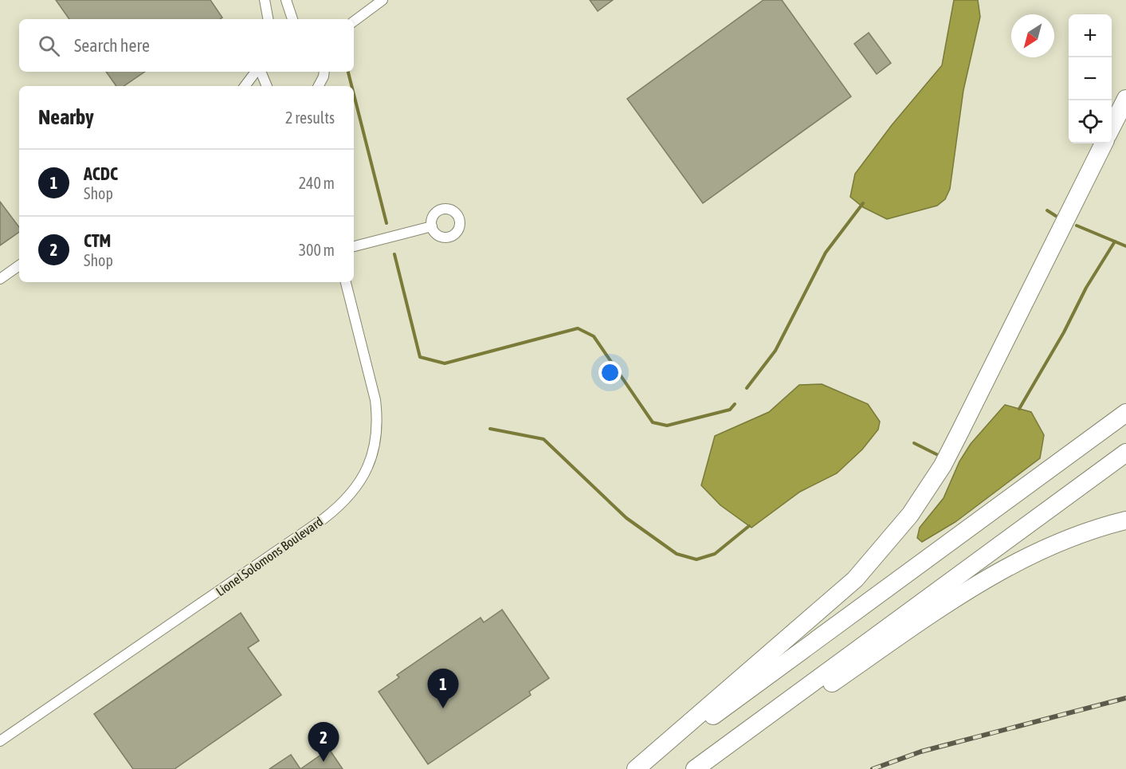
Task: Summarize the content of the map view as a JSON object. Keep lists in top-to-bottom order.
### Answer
{
  "streets": {
    "street": ["Lionel Solomons Boulevard"]
  },
  "north": "bottom left",
  "page": {
    "map_buttons": ["+", "−"],
    "search": "Search here",
    "heading": ["Nearby", "2 results"],
    "list": [
      {
        "mark": "1",
        "name": "ACDC",
        "note": "Shop",
        "value": "240 m"
      },
      {
        "mark": "2",
        "name": "CTM",
        "note": "Shop",
        "value": "300 m"
      }
    ],
    "pins": ["1", "2"]
  }
}
